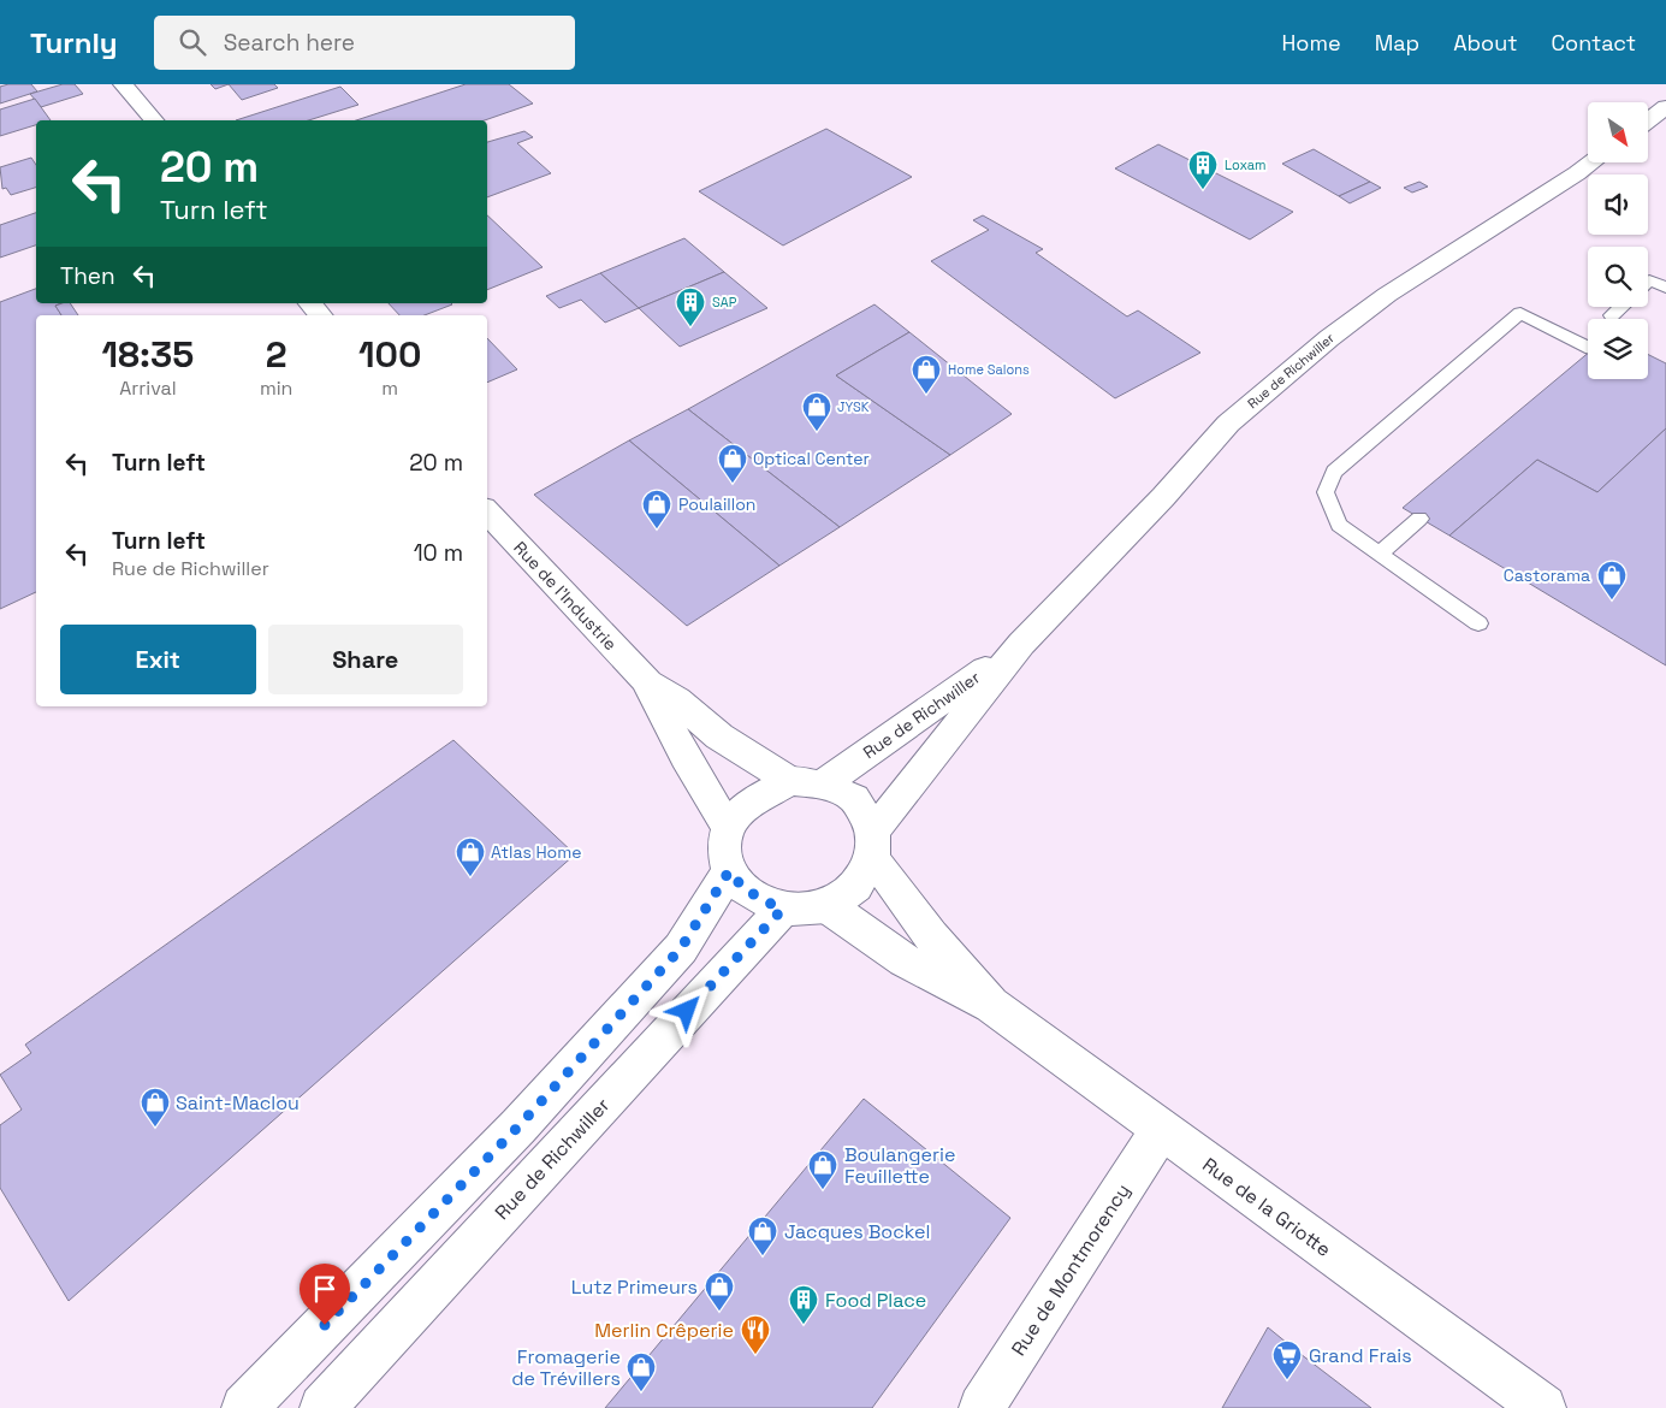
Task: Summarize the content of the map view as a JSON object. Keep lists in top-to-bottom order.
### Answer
{
  "streets": {
    "main road": [
      "Rue de Richwiller",
      "Rue de l'Industrie",
      "Rue de la Griotte",
      "Rue de Montmorency"
    ]
  },
  "crossings": [
    ["Rue de Richwiller", "Rue de l'Industrie"],
    ["Rue de Richwiller", "Rue de la Griotte"],
    ["Rue de l'Industrie", "Rue de la Griotte"],
    ["Rue de la Griotte", "Rue de Montmorency"]
  ],
  "places": {
    "building": ["Loxam", "SAP", "Food Place"],
    "shop": [
      "Home Salons",
      "JYSK",
      "Optical Center",
      "Poulaillon",
      "Castorama",
      "Atlas Home",
      "Saint-Maclou",
      "Boulangerie Feuillette",
      "Jacques Bockel",
      "Lutz Primeurs",
      "Fromagerie de Trévillers"
    ],
    "restaurant": ["Merlin Crêperie"],
    "supermarket": ["Grand Frais"]
  },
  "north": "bottom right",
  "page": {
    "header": "Turnly",
    "search": "Search here",
    "nav": [
      "Home",
      "Map",
      "About",
      "Contact"
    ],
    "turn": ["20 m", "Turn left"],
    "then": "Then",
    "eta": [
      "18:35",
      "Arrival",
      "2",
      "min",
      "100",
      "m"
    ],
    "list": [
      {
        "name": "Turn left",
        "value": "20 m"
      },
      {
        "name": "Turn left",
        "note": "Rue de Richwiller",
        "value": "10 m"
      }
    ],
    "buttons": ["Exit", "Share"]
  }
}
